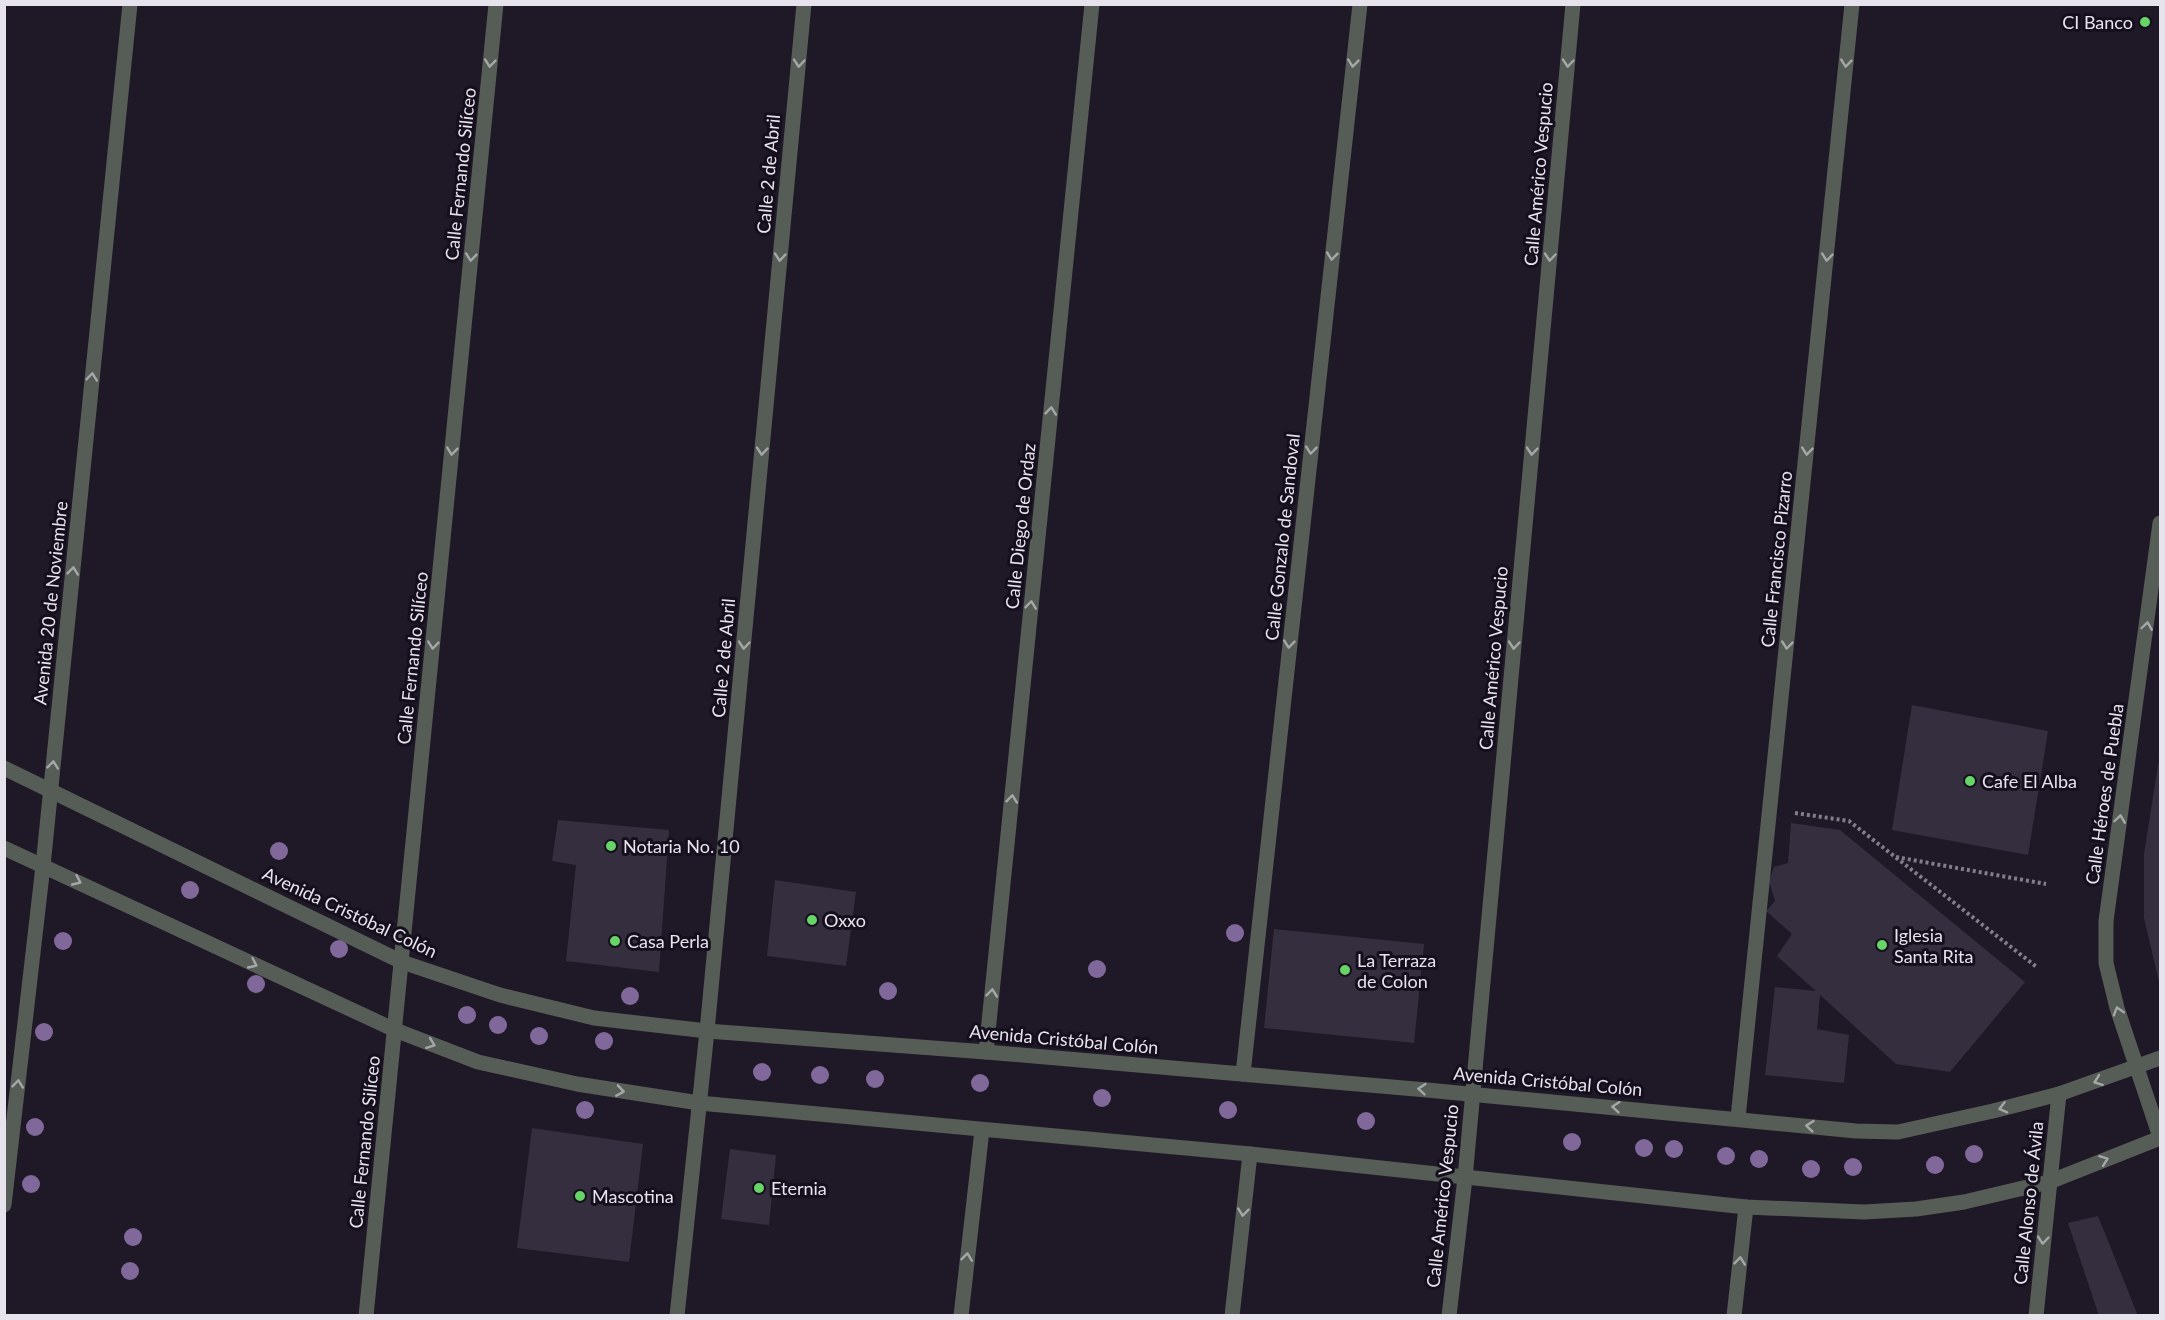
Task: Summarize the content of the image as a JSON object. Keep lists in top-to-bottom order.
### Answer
{
  "streets": {
    "street": [
      "Calle Fernando Silíceo",
      "Calle 2 de Abril",
      "Calle Américo Vespucio",
      "Calle Diego de Ordaz",
      "Calle Gonzalo de Sandoval",
      "Calle Francisco Pizarro",
      "Avenida 20 de Noviembre",
      "Calle Héroes de Puebla",
      "Avenida Cristóbal Colón",
      "Calle Alonso de Ávila"
    ]
  },
  "crossings": [
    ["Calle Fernando Silíceo", "Avenida Cristóbal Colón"],
    ["Calle 2 de Abril", "Avenida Cristóbal Colón"],
    ["Calle Américo Vespucio", "Avenida Cristóbal Colón"],
    ["Calle Diego de Ordaz", "Avenida Cristóbal Colón"],
    ["Calle Gonzalo de Sandoval", "Avenida Cristóbal Colón"],
    ["Calle Francisco Pizarro", "Avenida Cristóbal Colón"],
    ["Avenida 20 de Noviembre", "Avenida Cristóbal Colón"],
    ["Calle Héroes de Puebla", "Avenida Cristóbal Colón"],
    ["Avenida Cristóbal Colón", "Calle Alonso de Ávila"]
  ],
  "one_way": [
    "Calle Fernando Silíceo",
    "Calle 2 de Abril",
    "Calle Américo Vespucio",
    "Calle Diego de Ordaz",
    "Calle Gonzalo de Sandoval",
    "Calle Francisco Pizarro",
    "Avenida 20 de Noviembre",
    "Calle Héroes de Puebla",
    "Calle Alonso de Ávila"
  ],
  "places": [
    "CI Banco",
    "Cafe El Alba",
    "Notaria No. 10",
    "Oxxo",
    "Casa Perla",
    "Iglesia Santa Rita",
    "La Terraza de Colon",
    "Eternia",
    "Mascotina"
  ]
}
